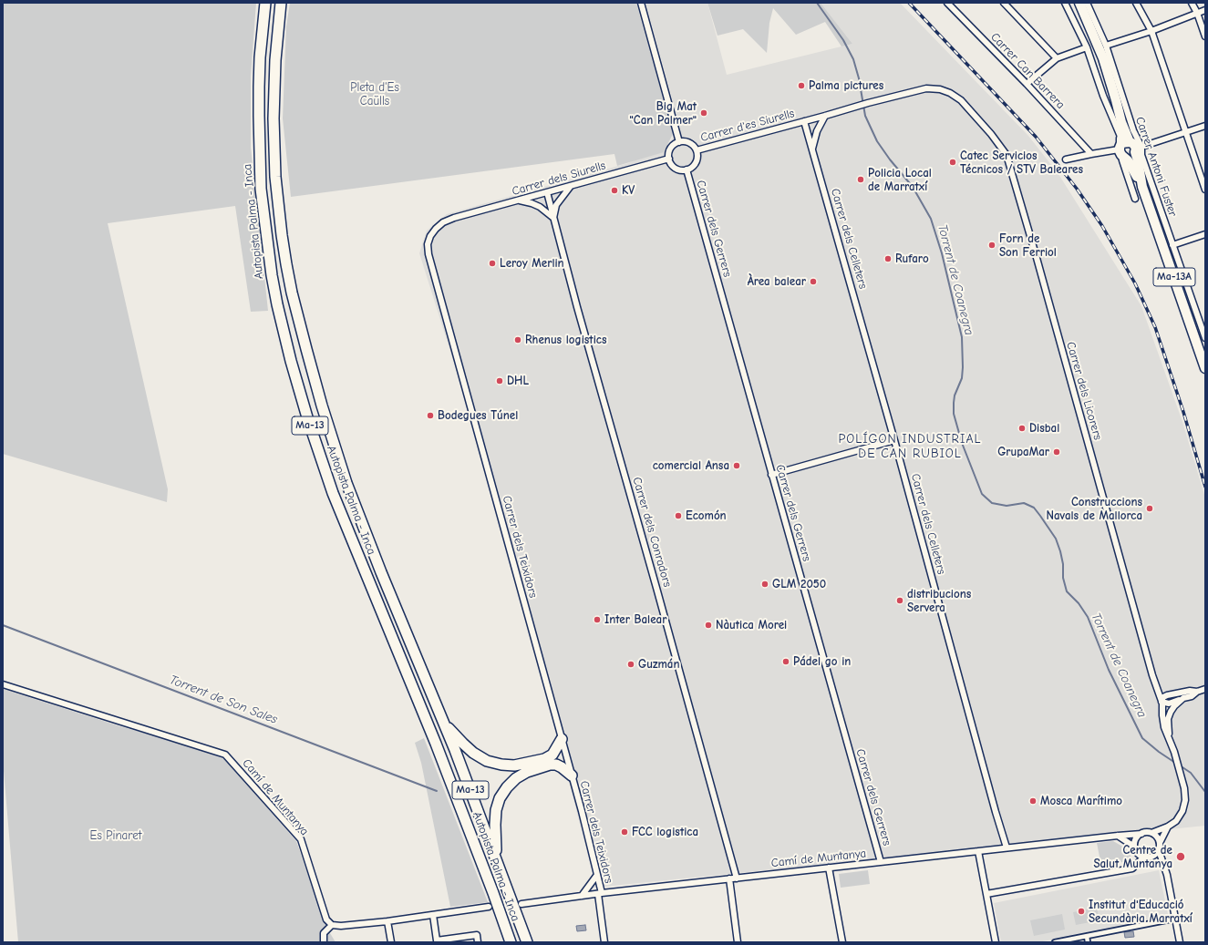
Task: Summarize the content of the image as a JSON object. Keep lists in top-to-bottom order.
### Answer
{
  "streets": {
    "highway": ["Autopista Palma - Inca", "Ma-13"],
    "main road": ["Ma-13A"],
    "street": [
      "Carrer Can Barrera",
      "Carrer d'es Siurells",
      "Carrer Antoni Fuster",
      "Carrer dels Siurells",
      "Carrer dels Gerrers",
      "Carrer dels Celleters",
      "Carrer dels Licorers",
      "Carrer dels Conradors",
      "Carrer dels Teixidors",
      "Camí de Muntanya"
    ]
  },
  "crossings": [
    ["Carrer d'es Siurells", "Carrer dels Siurells"],
    ["Carrer d'es Siurells", "Carrer dels Gerrers"],
    ["Carrer d'es Siurells", "Carrer dels Celleters"],
    ["Carrer d'es Siurells", "Carrer dels Licorers"],
    ["Carrer Antoni Fuster", "Ma-13A"],
    ["Carrer dels Siurells", "Carrer dels Gerrers"],
    ["Carrer dels Siurells", "Carrer dels Conradors"],
    ["Carrer dels Siurells", "Carrer dels Teixidors"],
    ["Carrer dels Gerrers", "Camí de Muntanya"],
    ["Carrer dels Celleters", "Camí de Muntanya"],
    ["Carrer dels Conradors", "Camí de Muntanya"],
    ["Carrer dels Teixidors", "Camí de Muntanya"]
  ],
  "districts": ["POLÍGON INDUSTRIAL DE CAN RUBIOL"],
  "water": ["Torrent de Coanegra", "Torrent de Son Sales"],
  "parks": ["Pleta d'Es Caülls", "Es Pinaret"],
  "places": [
    "Palma pictures",
    "Big Mat \"Can Palmer\"",
    "Catec Servicios Técnicos / STV Baleares",
    "Policia Local de Marratxí",
    "KV",
    "Forn de Son Ferriol",
    "Rufaro",
    "Leroy Merlin",
    "Àrea balear",
    "Rhenus logistics",
    "DHL",
    "Bodegues Túnel",
    "Disbal",
    "GrupaMar",
    "comercial Ansa",
    "Construccions Navals de Mallorca",
    "Ecomón",
    "GLM 2050",
    "distribucions Servera",
    "Inter Balear",
    "Nàutica Morei",
    "Pádel go in",
    "Guzmán",
    "Mosca Marítimo",
    "FCC logistica",
    "Centre de Salut Muntanya",
    "Institut d'Educació Secundària Marratxí"
  ]
}
